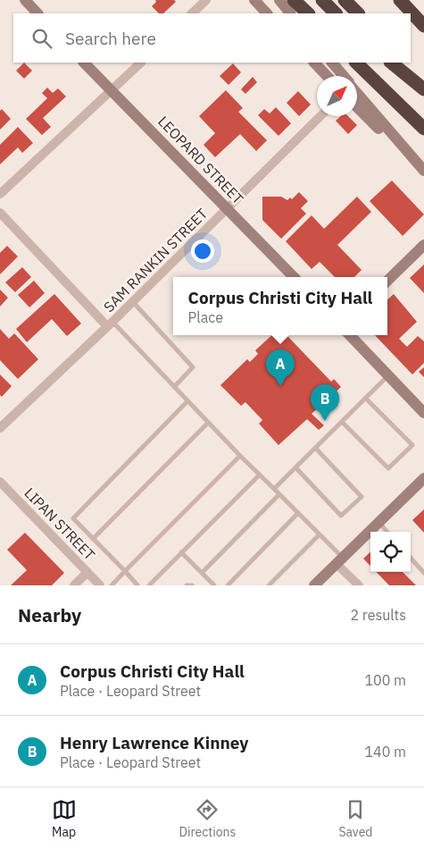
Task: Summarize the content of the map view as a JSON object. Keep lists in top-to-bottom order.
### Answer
{
  "streets": {
    "main road": ["LEOPARD STREET"],
    "street": ["SAM RANKIN STREET", "LIPAN STREET"]
  },
  "crossings": [
    ["LEOPARD STREET", "SAM RANKIN STREET"]
  ],
  "north": "top right",
  "page": {
    "search": "Search here",
    "popup": ["Corpus Christi City Hall", "Place"],
    "pins": ["A", "B"],
    "heading": ["Nearby", "2 results"],
    "list": [
      {
        "mark": "A",
        "name": "Corpus Christi City Hall",
        "note": "Place · Leopard Street",
        "value": "100 m"
      },
      {
        "mark": "B",
        "name": "Henry Lawrence Kinney",
        "note": "Place · Leopard Street",
        "value": "140 m"
      }
    ],
    "nav": ["Map", "Directions", "Saved"]
  }
}
